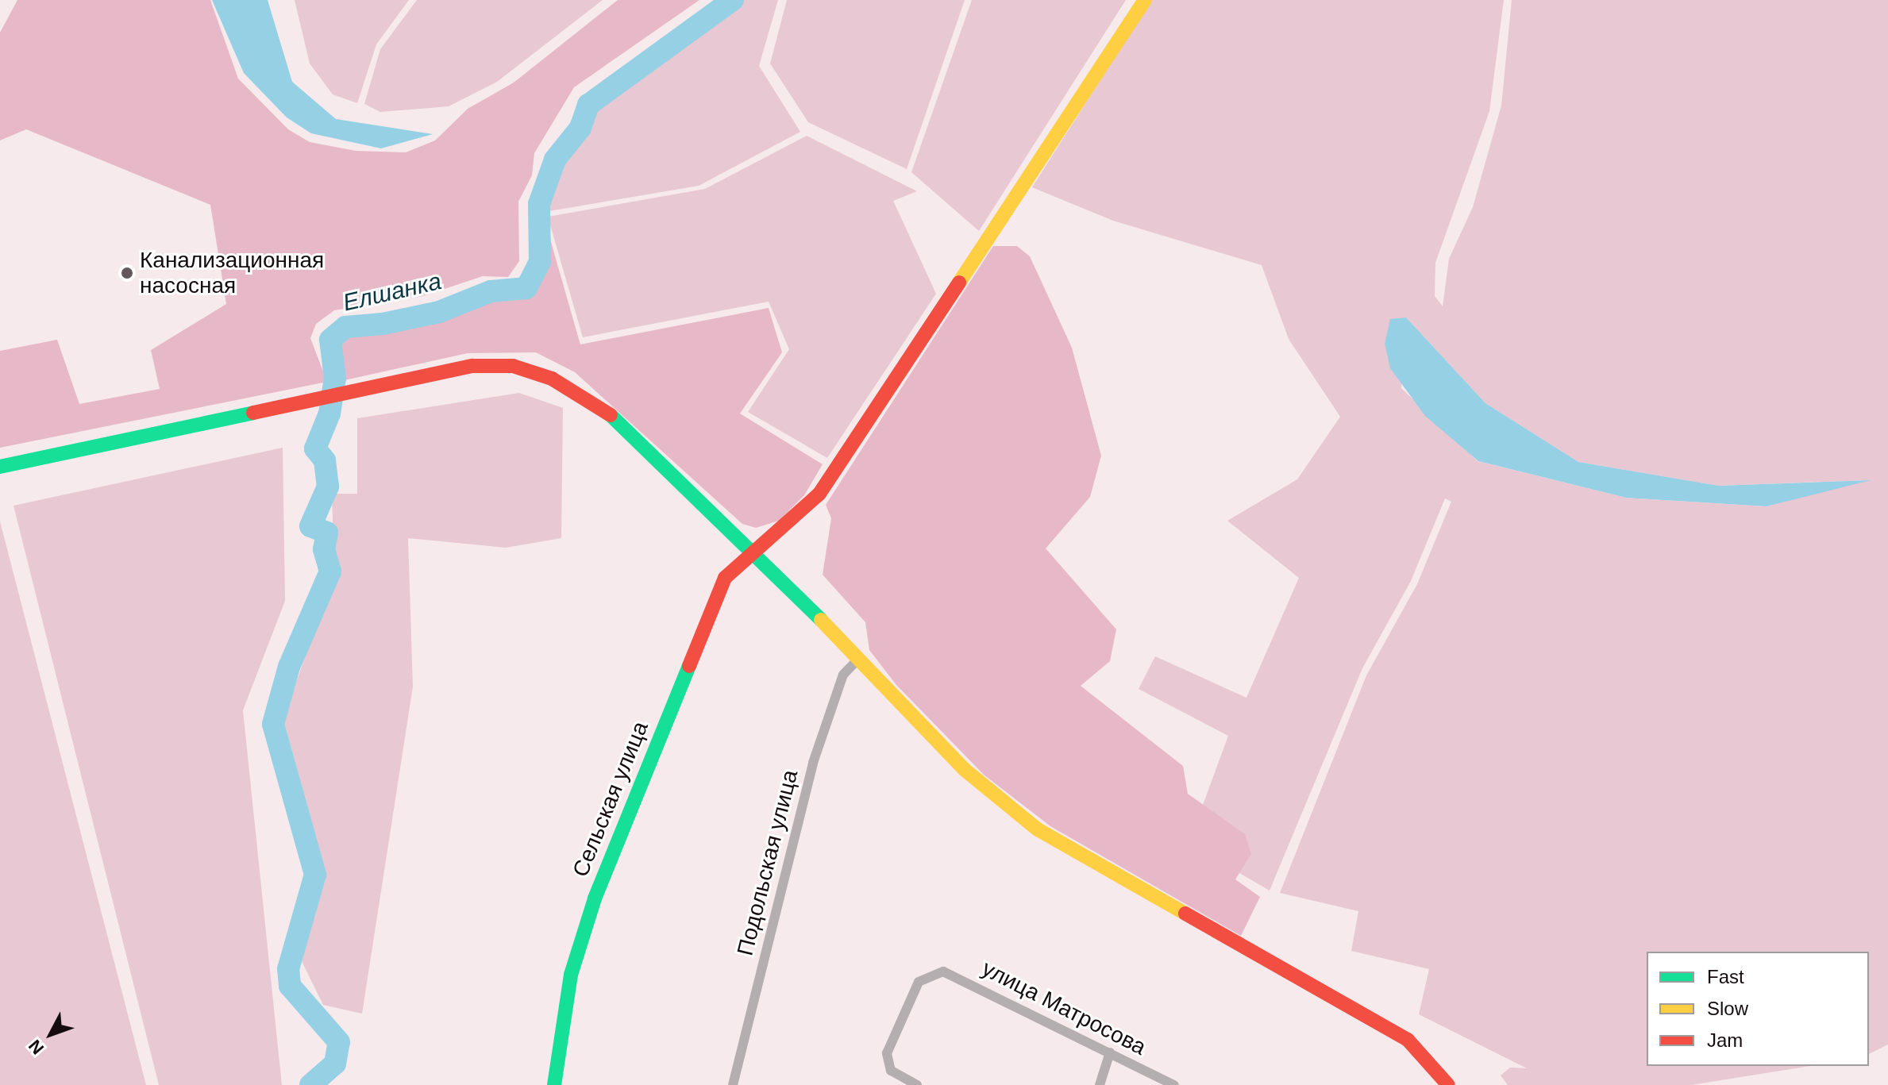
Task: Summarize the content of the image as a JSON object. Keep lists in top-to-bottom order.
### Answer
{
  "streets": {
    "main road": ["Сельская улица"],
    "street": ["Подольская улица", "улица Матросова"]
  },
  "water": ["Елшанка"],
  "places": ["Канализационная насосная"],
  "legend": ["Fast", "Slow", "Jam"],
  "north": "bottom left"
}
